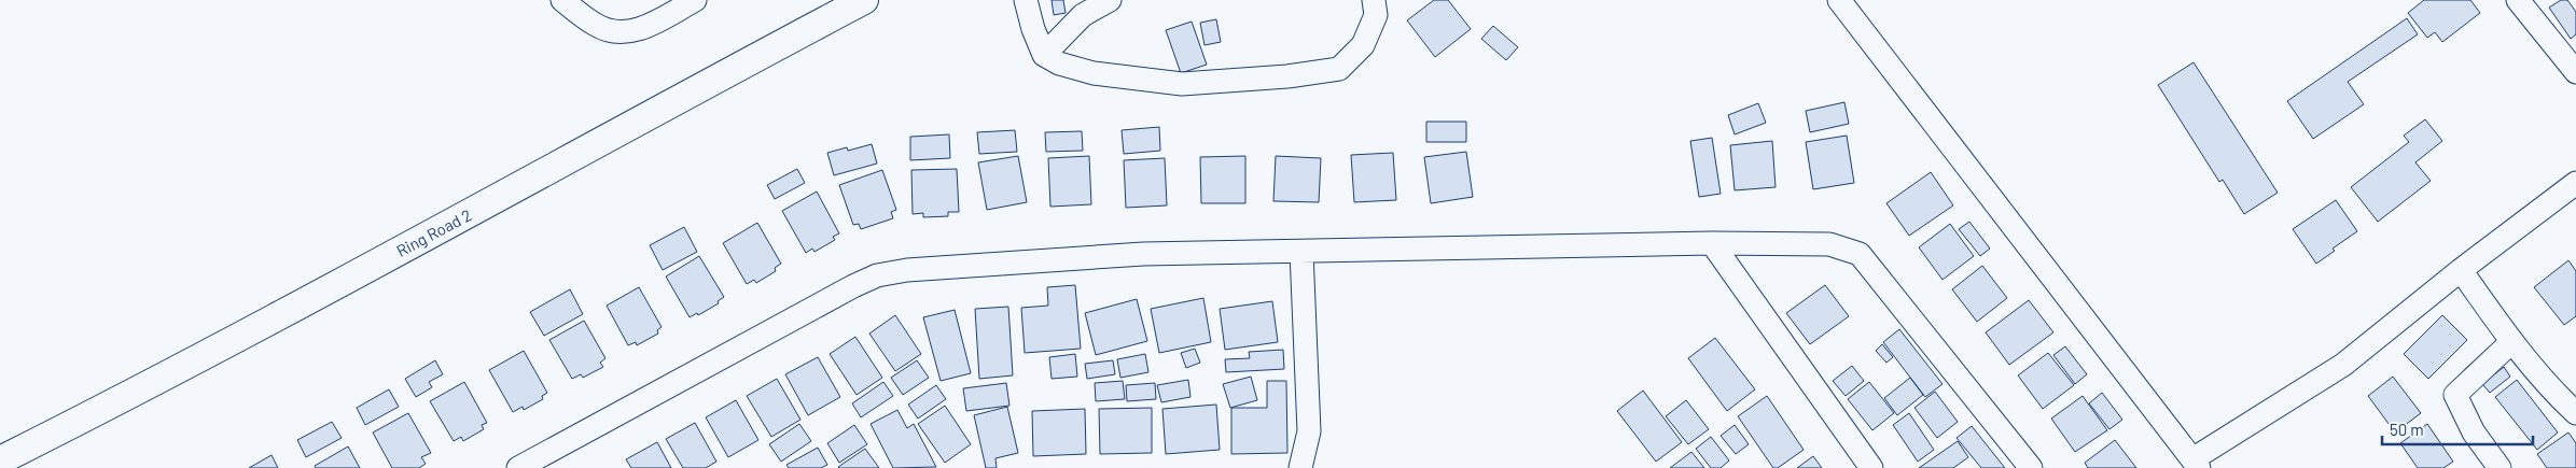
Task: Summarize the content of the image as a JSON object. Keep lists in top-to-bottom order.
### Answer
{
  "streets": {
    "main road": ["Ring Road 2"]
  },
  "scale_bar": "50 m"
}
